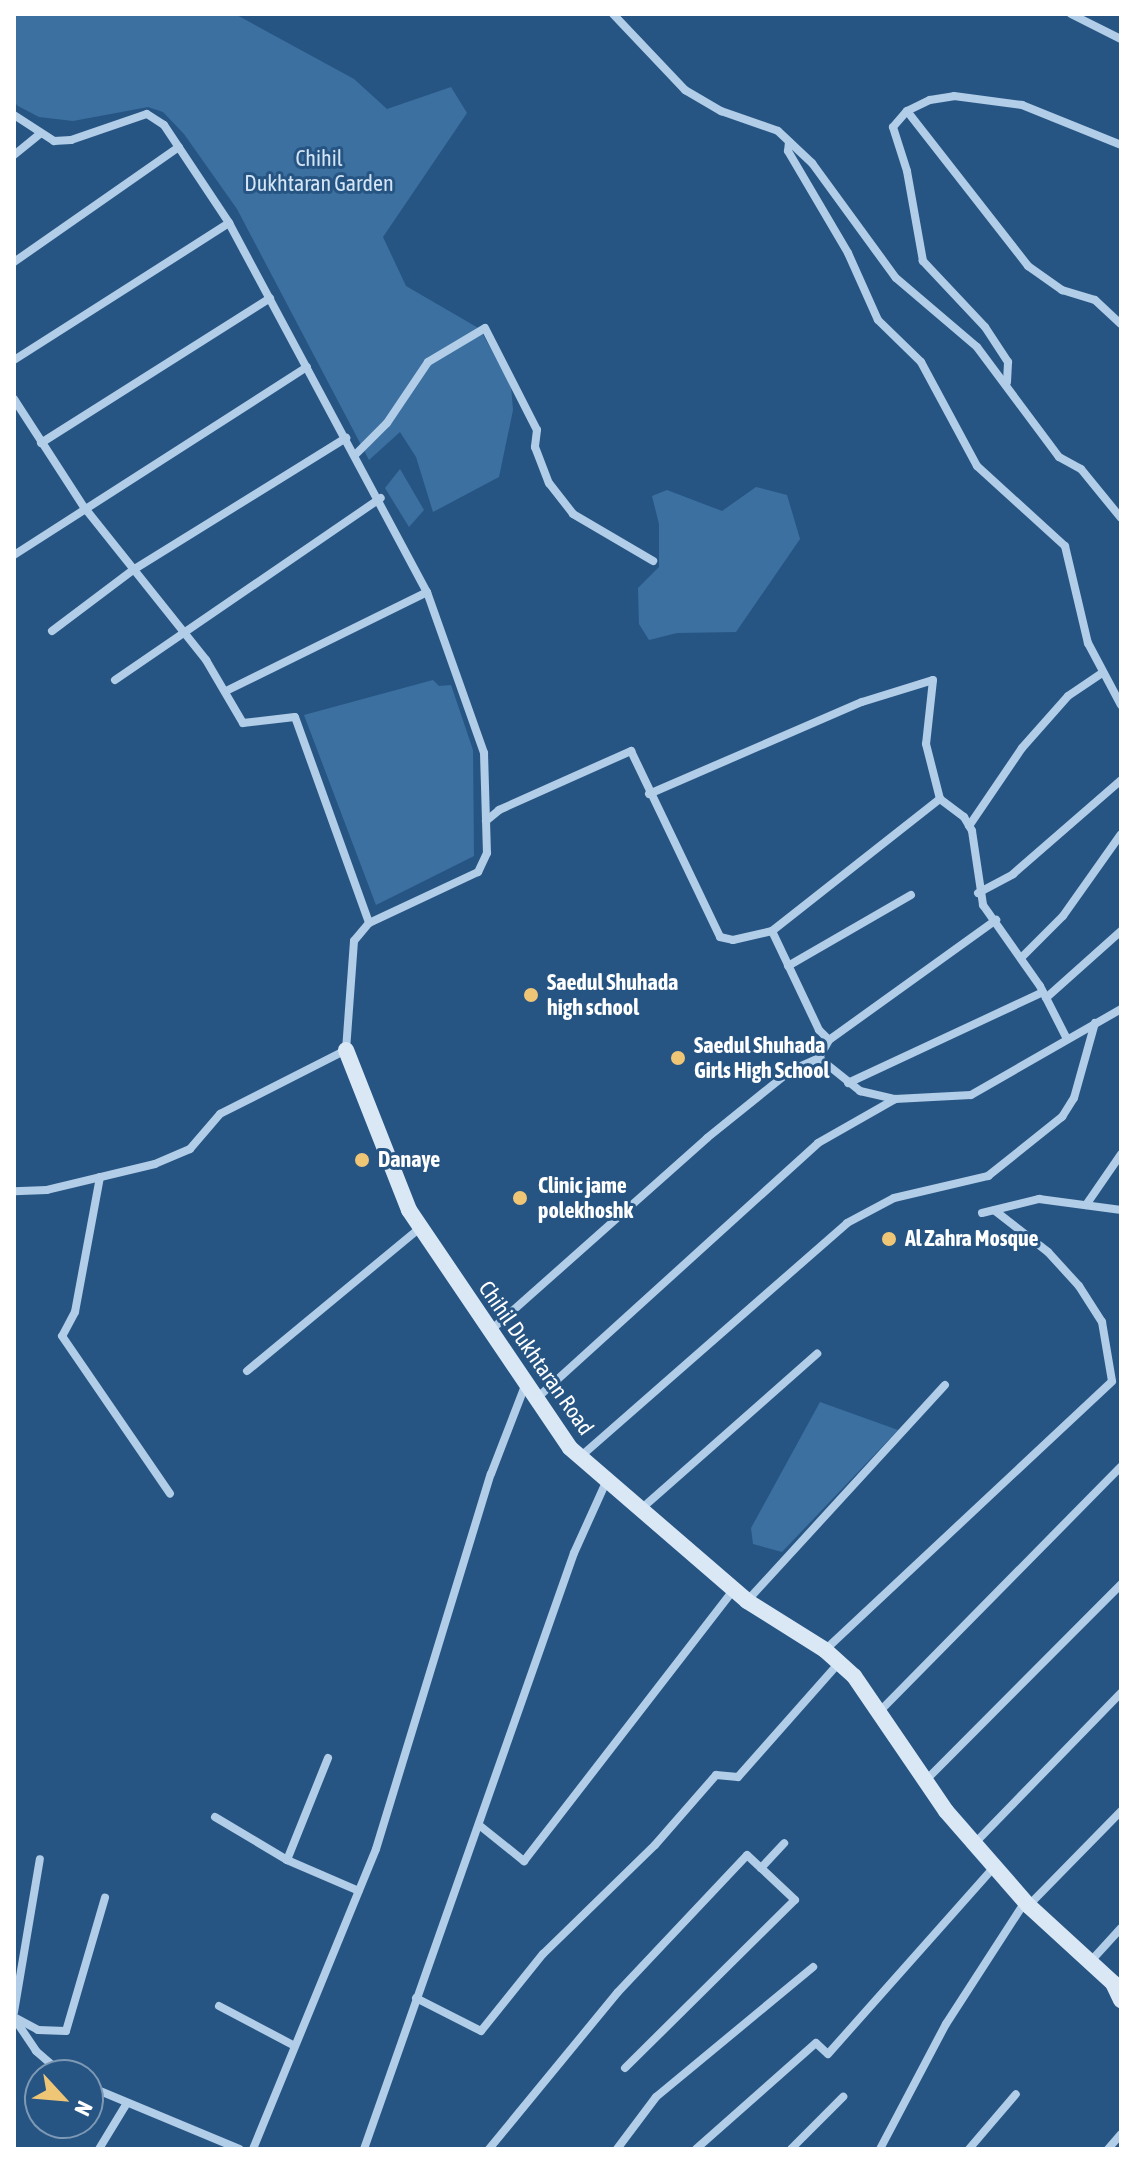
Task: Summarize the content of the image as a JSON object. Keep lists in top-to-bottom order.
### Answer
{
  "streets": {
    "street": ["Chihil Dukhtaran Road"]
  },
  "parks": ["Chihil Dukhtaran Garden"],
  "places": [
    "Saedul Shuhada high school",
    "Saedul Shuhada Girls High School",
    "Danaye",
    "Clinic jame polekhoshk",
    "Al Zahra Mosque"
  ],
  "north": "bottom right"
}
